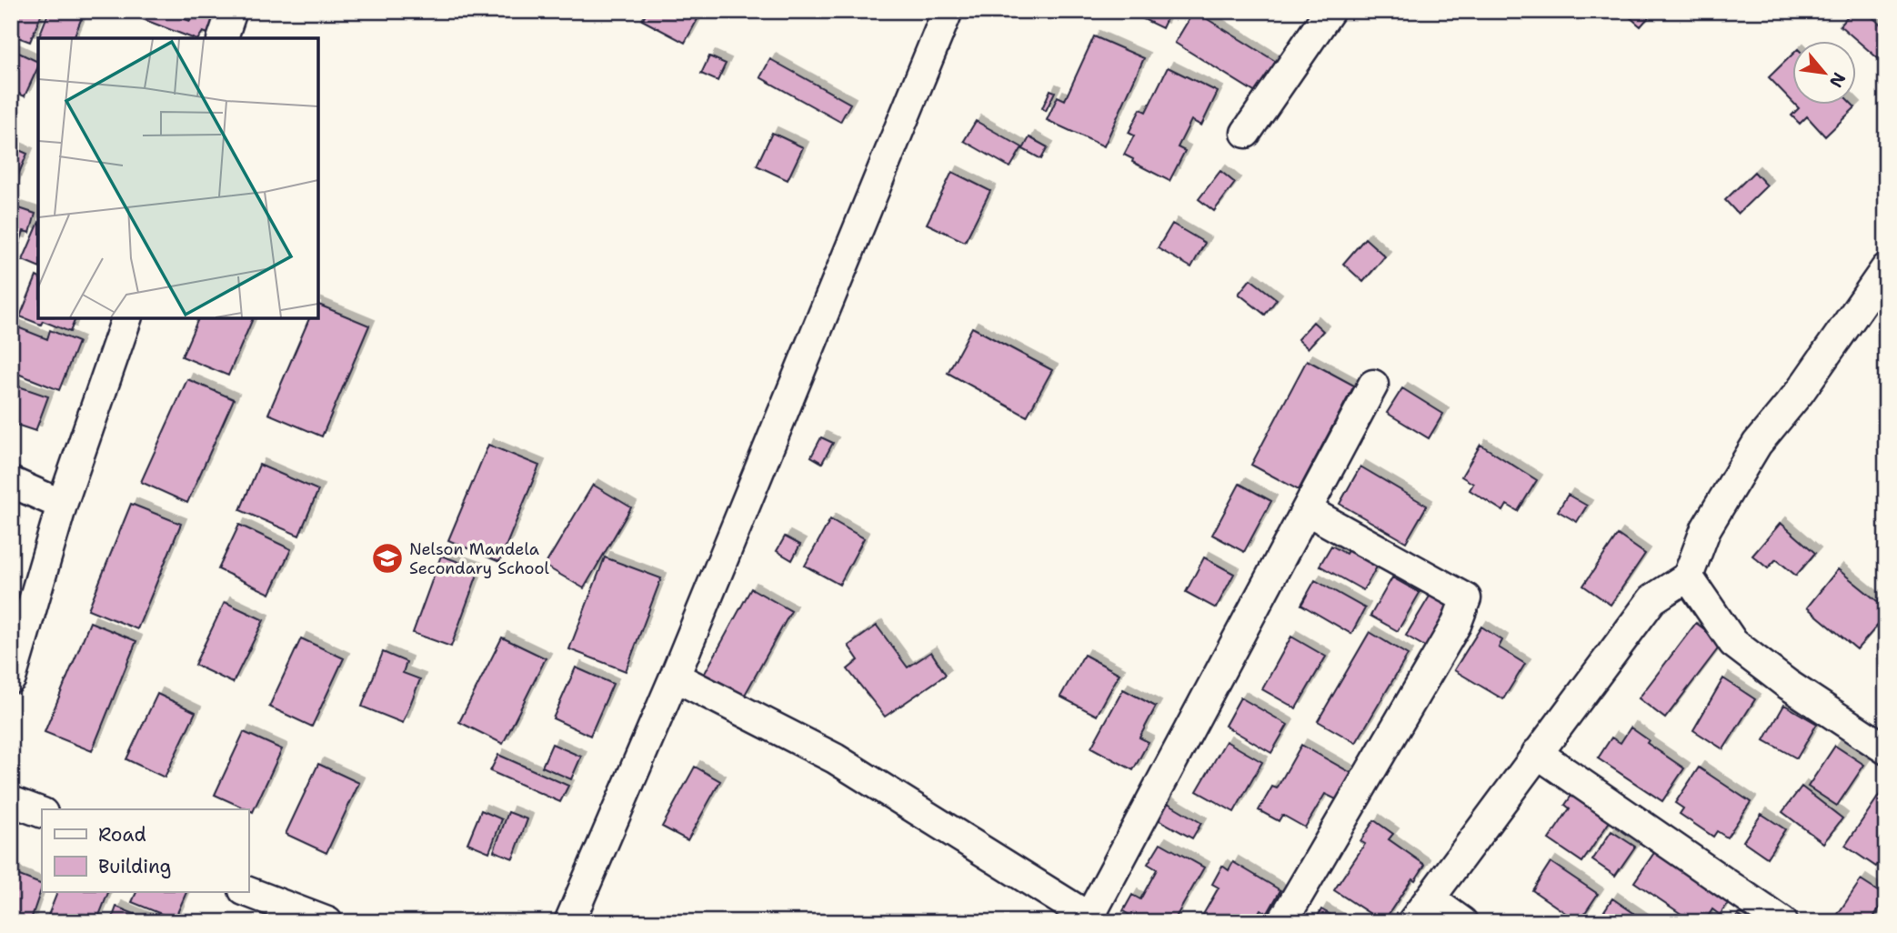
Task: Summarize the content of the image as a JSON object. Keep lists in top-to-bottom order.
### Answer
{
  "places": {
    "school or university": ["Nelson Mandela Secondary School"]
  },
  "legend": ["Road", "Building"],
  "north": "bottom right"
}
